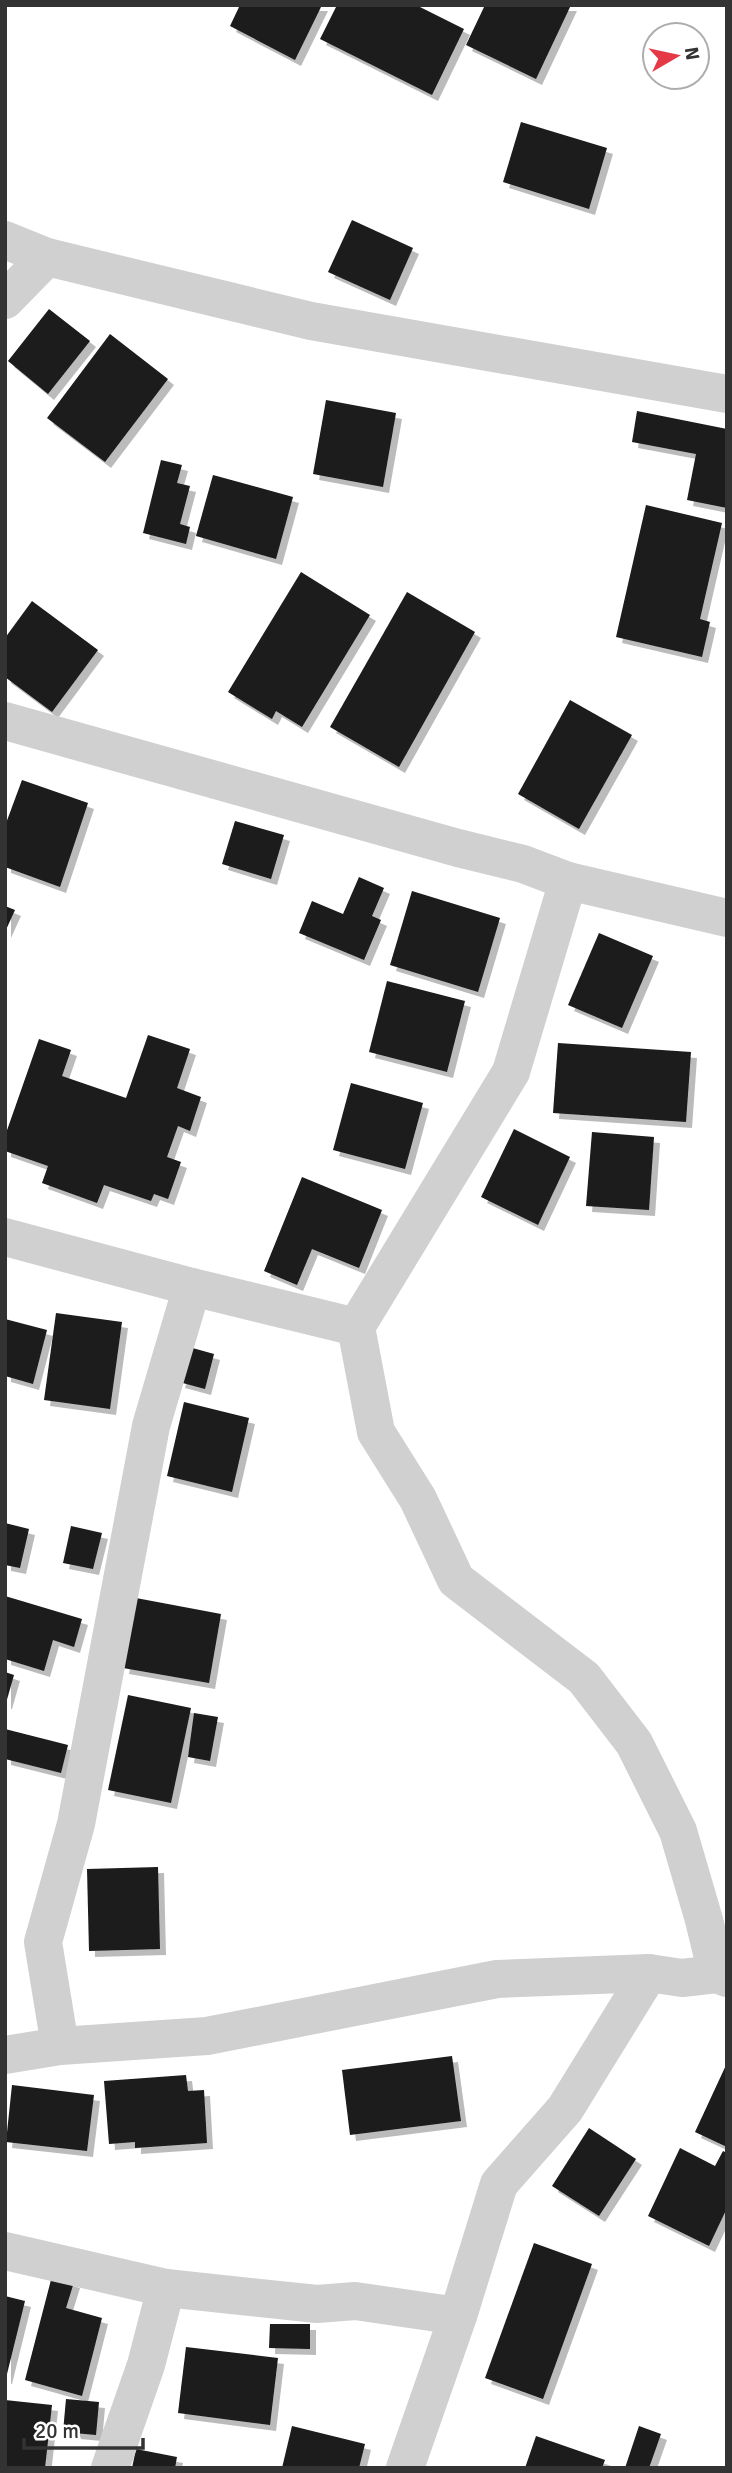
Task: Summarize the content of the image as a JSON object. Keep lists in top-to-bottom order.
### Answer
{
  "scale_bar": "20 m",
  "north": "right"
}
